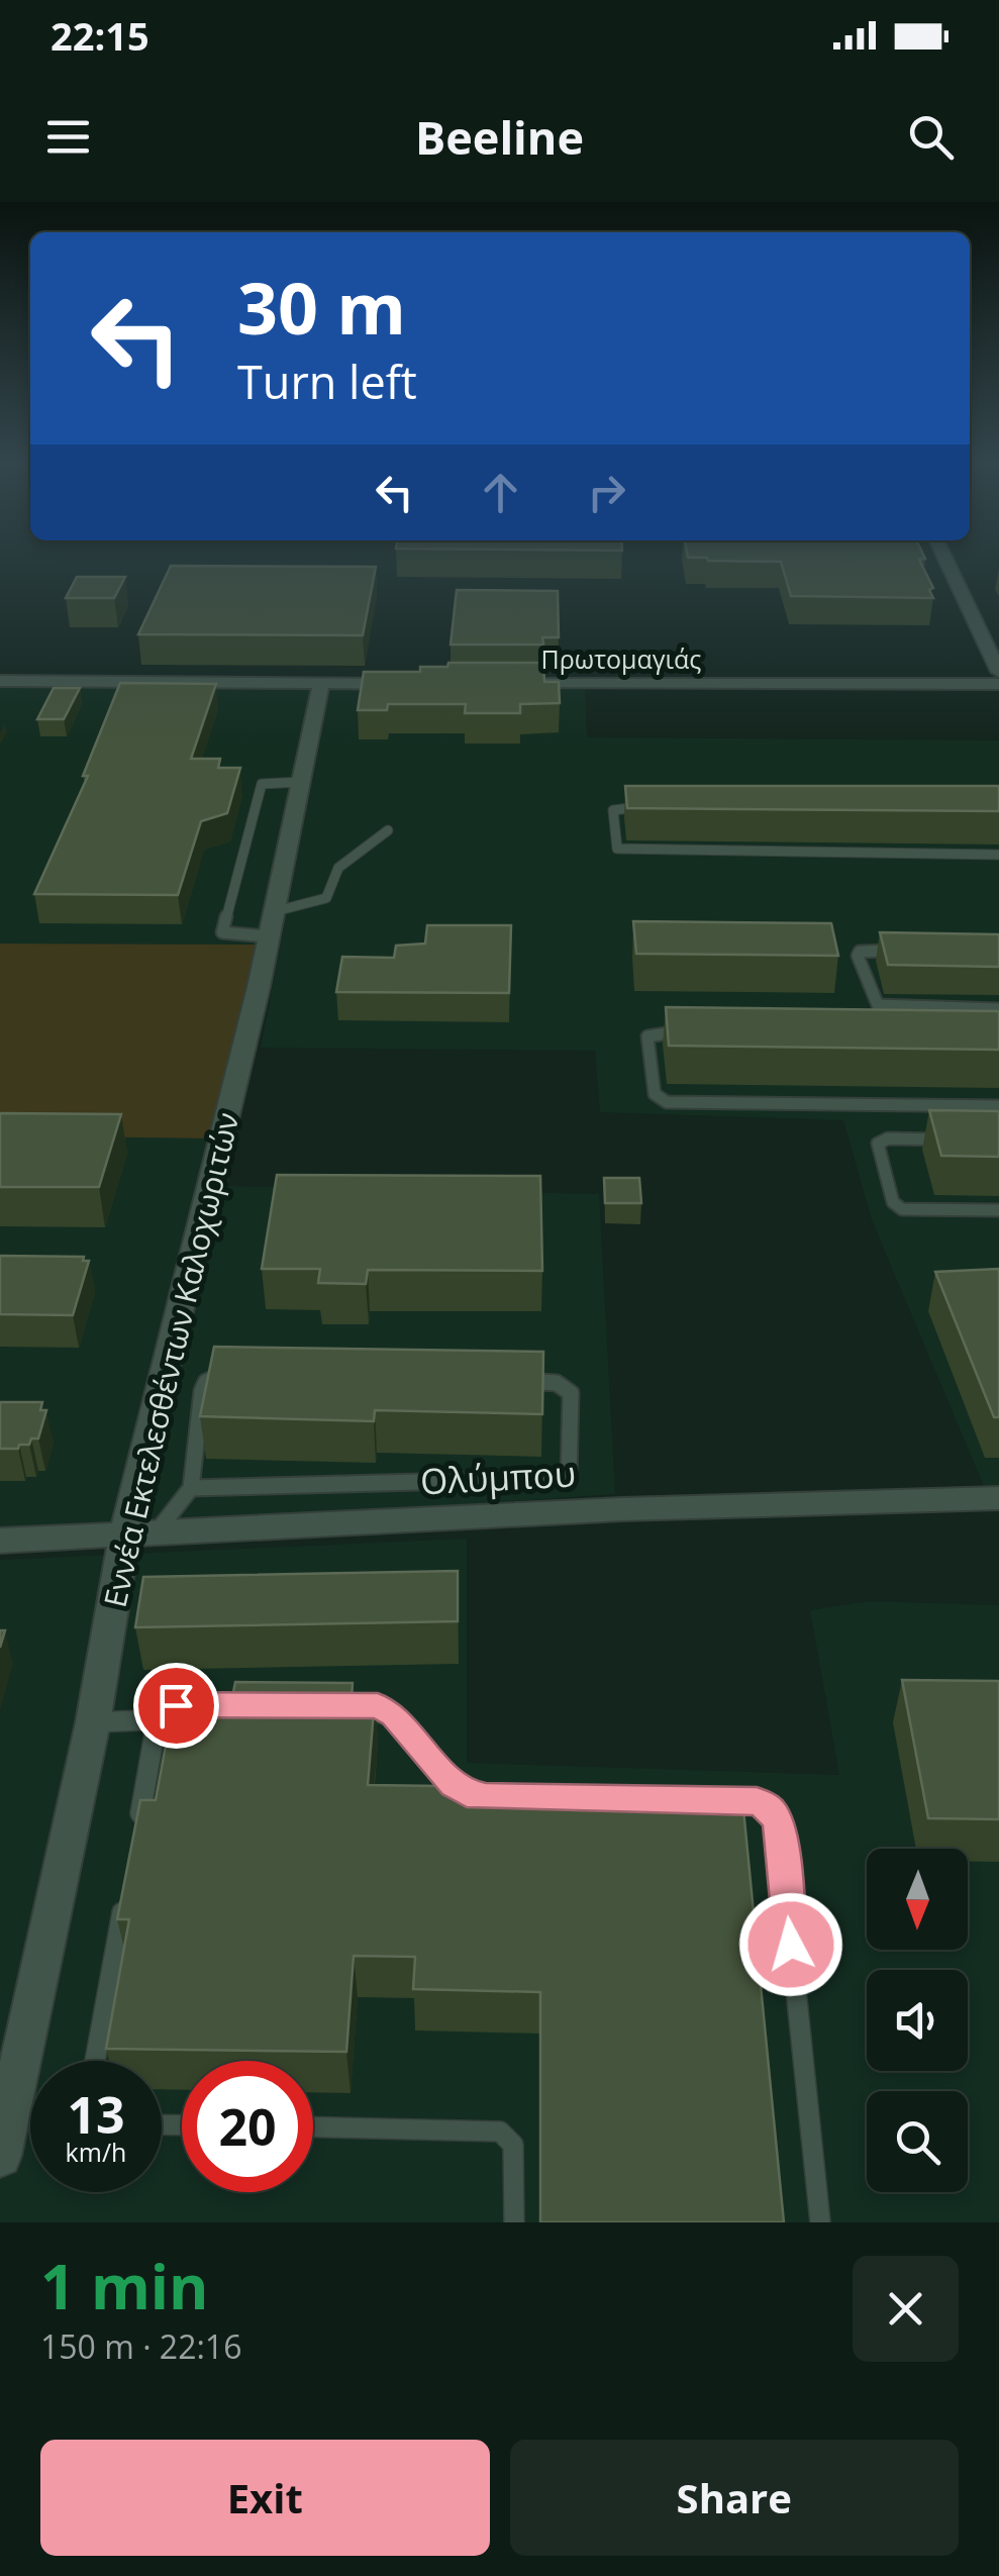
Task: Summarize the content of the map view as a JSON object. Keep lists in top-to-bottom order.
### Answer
{
  "streets": {
    "street": ["Πρωτομαγιάς", "Εννέα Εκτελεσθέντων Καλοχωριτών", "Ολύμπου"]
  },
  "crossings": [
    ["Εννέα Εκτελεσθέντων Καλοχωριτών", "Ολύμπου"]
  ],
  "north": "bottom",
  "page": {
    "status": "22:15",
    "header": "Beeline",
    "turn": ["30 m", "Turn left"],
    "speed": "13 km/h",
    "limit": "20",
    "heading": ["1 min", "150 m · 22:16"],
    "buttons": ["Exit", "Share"]
  }
}
